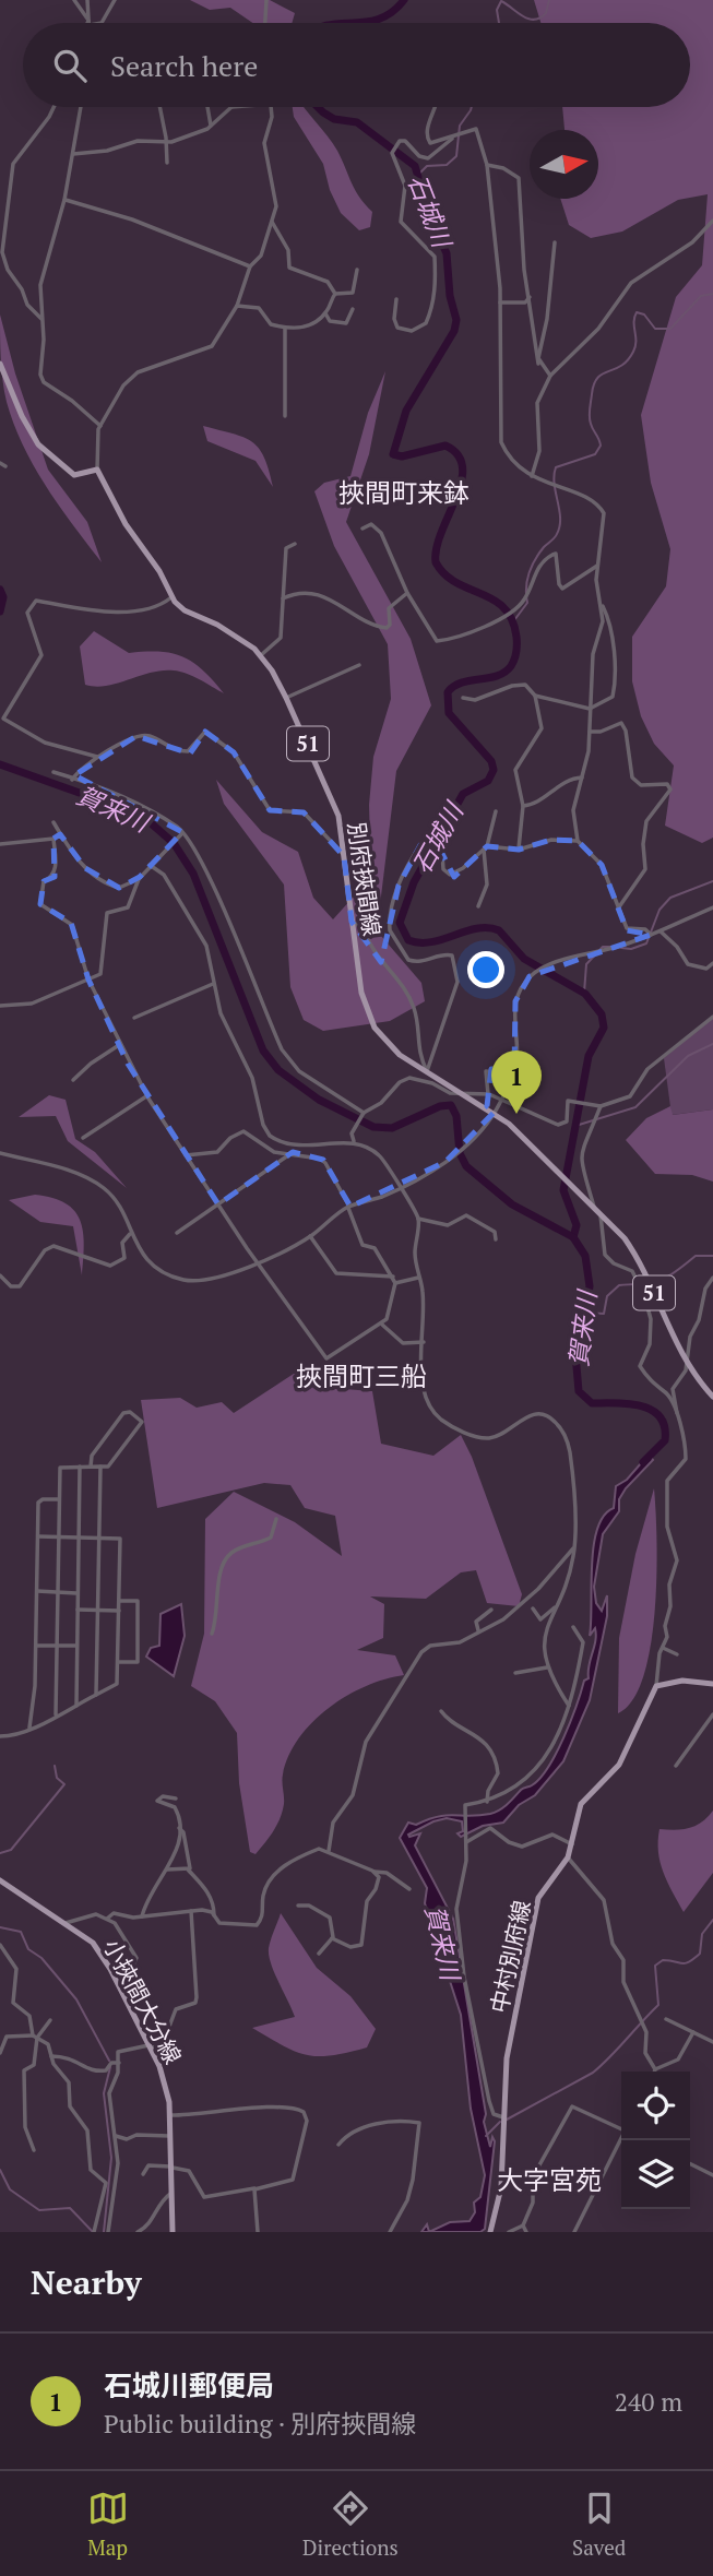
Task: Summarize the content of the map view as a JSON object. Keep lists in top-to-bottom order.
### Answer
{
  "streets": {
    "main road": [
      "51",
      "別府挾間線",
      "中村別府線",
      "小挾間大分線"
    ]
  },
  "districts": ["挾間町来鉢", "挾間町三船", "大字宮苑"],
  "water": ["石城川", "賀来川"],
  "north": "right",
  "page": {
    "search": "Search here",
    "pins": "1",
    "heading": "Nearby",
    "list": [
      {
        "mark": "1",
        "name": "石城川郵便局",
        "note": "Public building · 別府挾間線",
        "value": "240 m"
      }
    ],
    "nav": ["Map", "Directions", "Saved"]
  }
}
